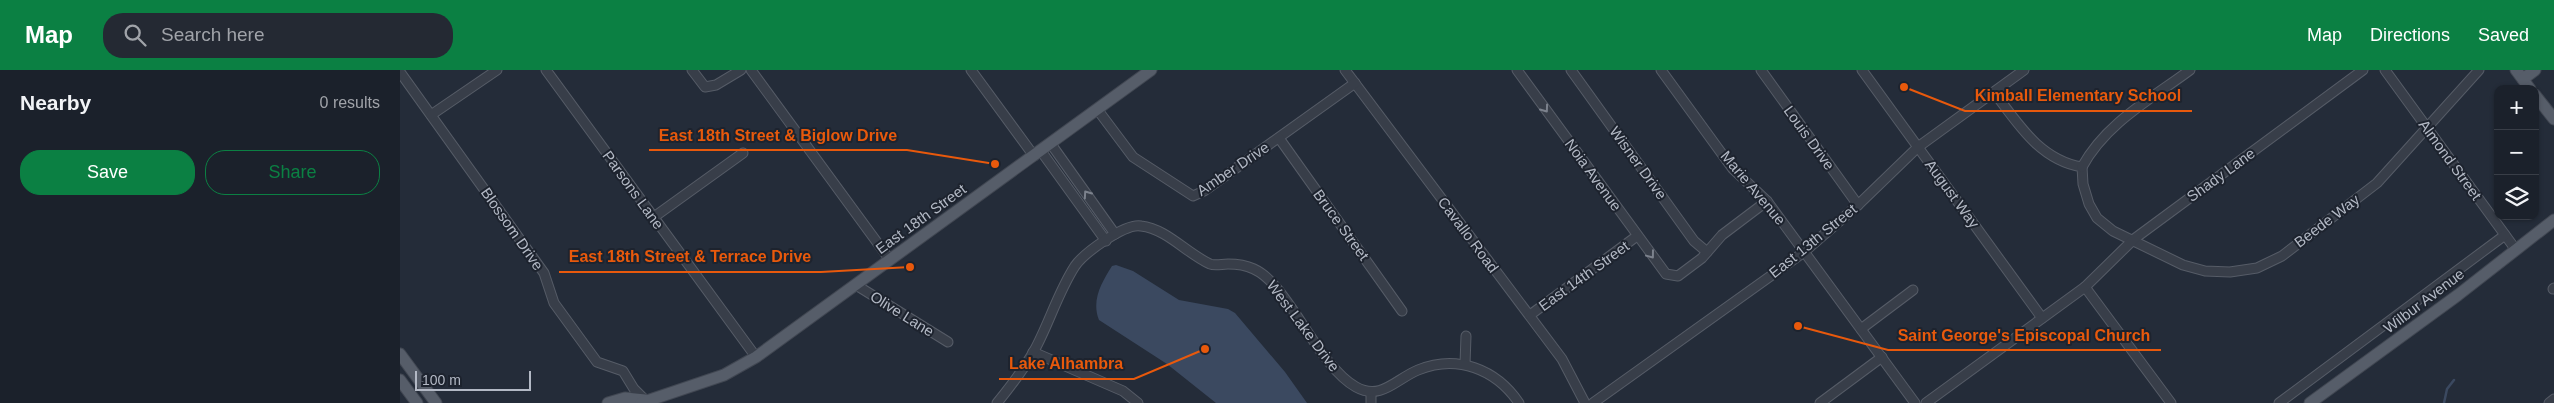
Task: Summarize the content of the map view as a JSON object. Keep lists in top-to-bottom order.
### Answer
{
  "streets": {
    "main road": ["East 18th Street", "Wilbur Avenue"],
    "street": [
      "Louis Drive",
      "Almond Street",
      "Wisner Drive",
      "Amber Drive",
      "Noia Avenue",
      "Shady Lane",
      "Marie Avenue",
      "Parsons Lane",
      "August Way",
      "Beede Way",
      "Bruce Street",
      "Blossom Drive",
      "Cavallo Road",
      "East 13th Street",
      "East 14th Street",
      "Olive Lane",
      "West Lake Drive"
    ]
  },
  "crossings": [
    ["Louis Drive", "East 13th Street"],
    ["Almond Street", "Beede Way"],
    ["Almond Street", "Wilbur Avenue"],
    ["Wisner Drive", "Noia Avenue"],
    ["Amber Drive", "East 18th Street"],
    ["Amber Drive", "Bruce Street"],
    ["Amber Drive", "Cavallo Road"],
    ["Noia Avenue", "East 14th Street"],
    ["Shady Lane", "August Way"],
    ["Shady Lane", "Beede Way"],
    ["Marie Avenue", "East 13th Street"],
    ["Parsons Lane", "East 18th Street"],
    ["August Way", "East 13th Street"],
    ["East 18th Street", "Blossom Drive"],
    ["East 18th Street", "Olive Lane"],
    ["Cavallo Road", "East 14th Street"]
  ],
  "one_way": ["Noia Avenue"],
  "places": [
    "Kimball Elementary School",
    "East 18th Street & Biglow Drive",
    "East 18th Street & Terrace Drive",
    "Saint George's Episcopal Church",
    "Lake Alhambra"
  ],
  "scale_bar": "100 m",
  "page": {
    "header": "Map",
    "search": "Search here",
    "nav": ["Map", "Directions", "Saved"],
    "heading": ["Nearby", "0 results"],
    "map_buttons": ["+", "−"],
    "buttons": ["Save", "Share"],
    "scale": "100 m"
  }
}
